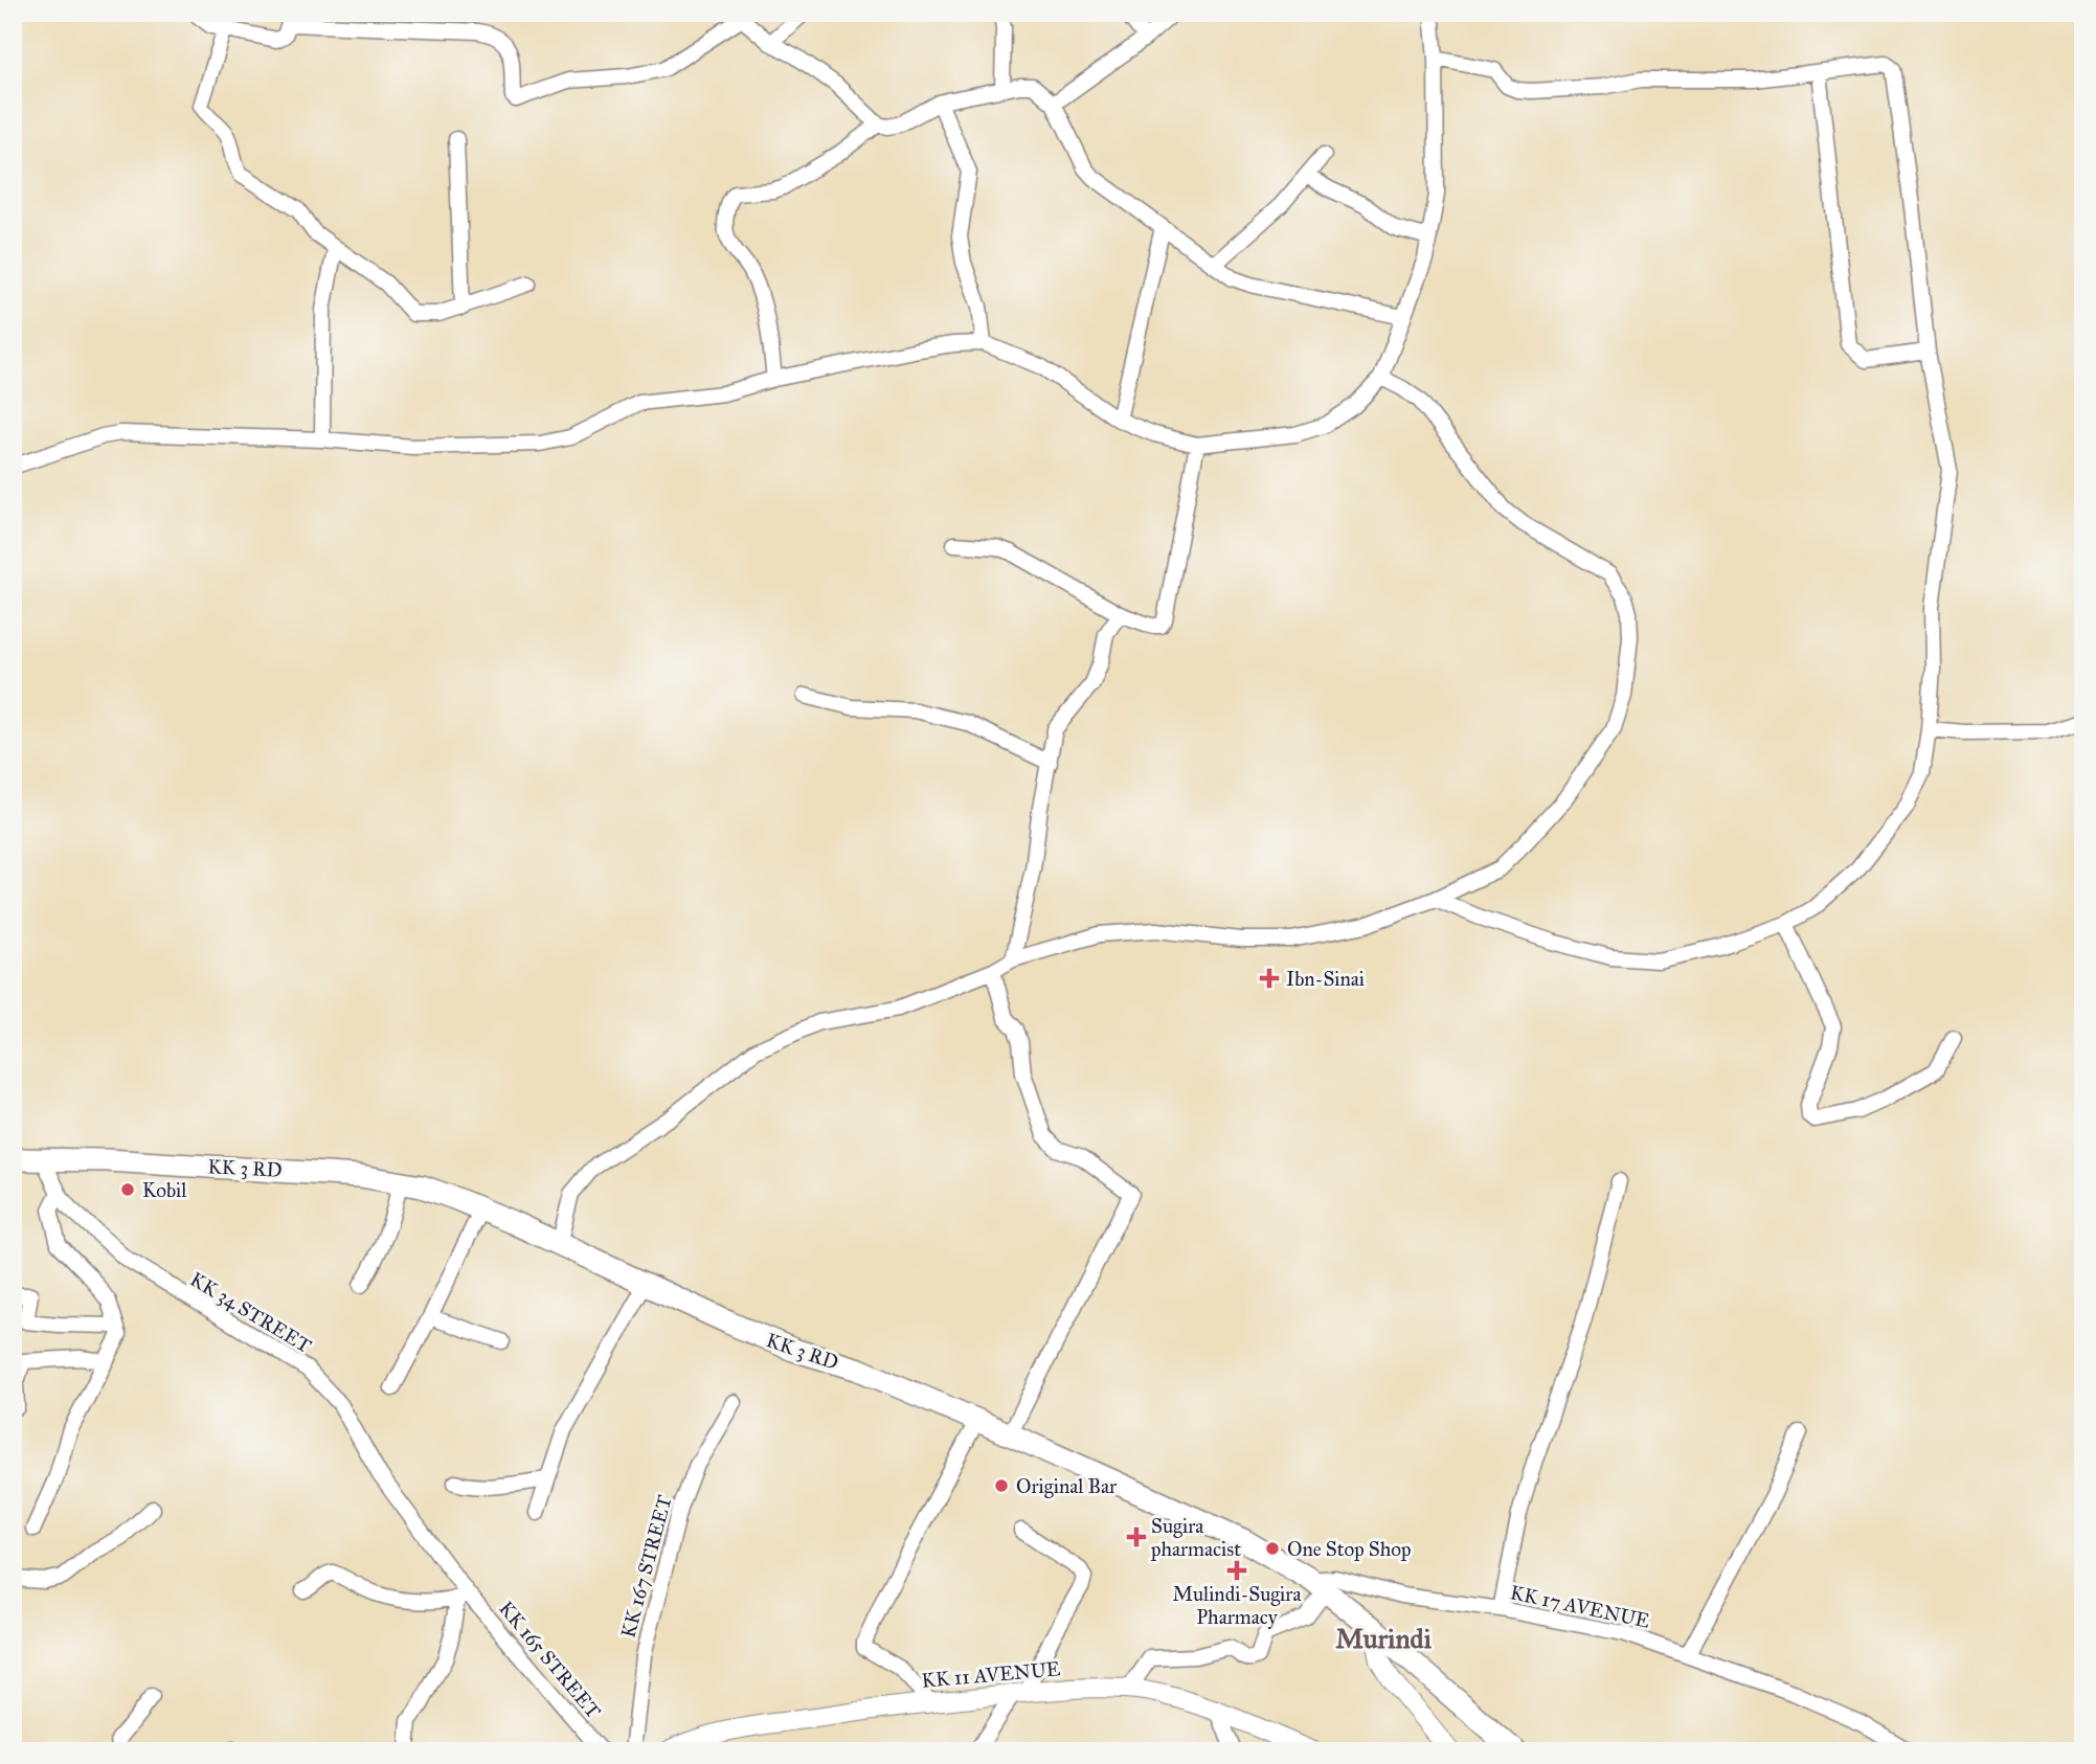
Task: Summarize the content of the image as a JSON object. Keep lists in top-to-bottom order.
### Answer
{
  "streets": {
    "highway": ["KK 3 RD"],
    "main road": ["KK 11 AVENUE"],
    "street": [
      "KK 34 STREET",
      "KK 167 STREET",
      "KK 17 AVENUE",
      "KK 165 STREET"
    ]
  },
  "crossings": [
    ["KK 3 RD", "KK 34 STREET"],
    ["KK 3 RD", "KK 17 AVENUE"],
    ["KK 34 STREET", "KK 165 STREET"]
  ],
  "districts": ["Murindi"],
  "places": {
    "health": ["Ibn-Sinai", "Sugira pharmacist", "Mulindi-Sugira Pharmacy"],
    "other": ["Kobil", "Original Bar", "One Stop Shop"]
  }
}
